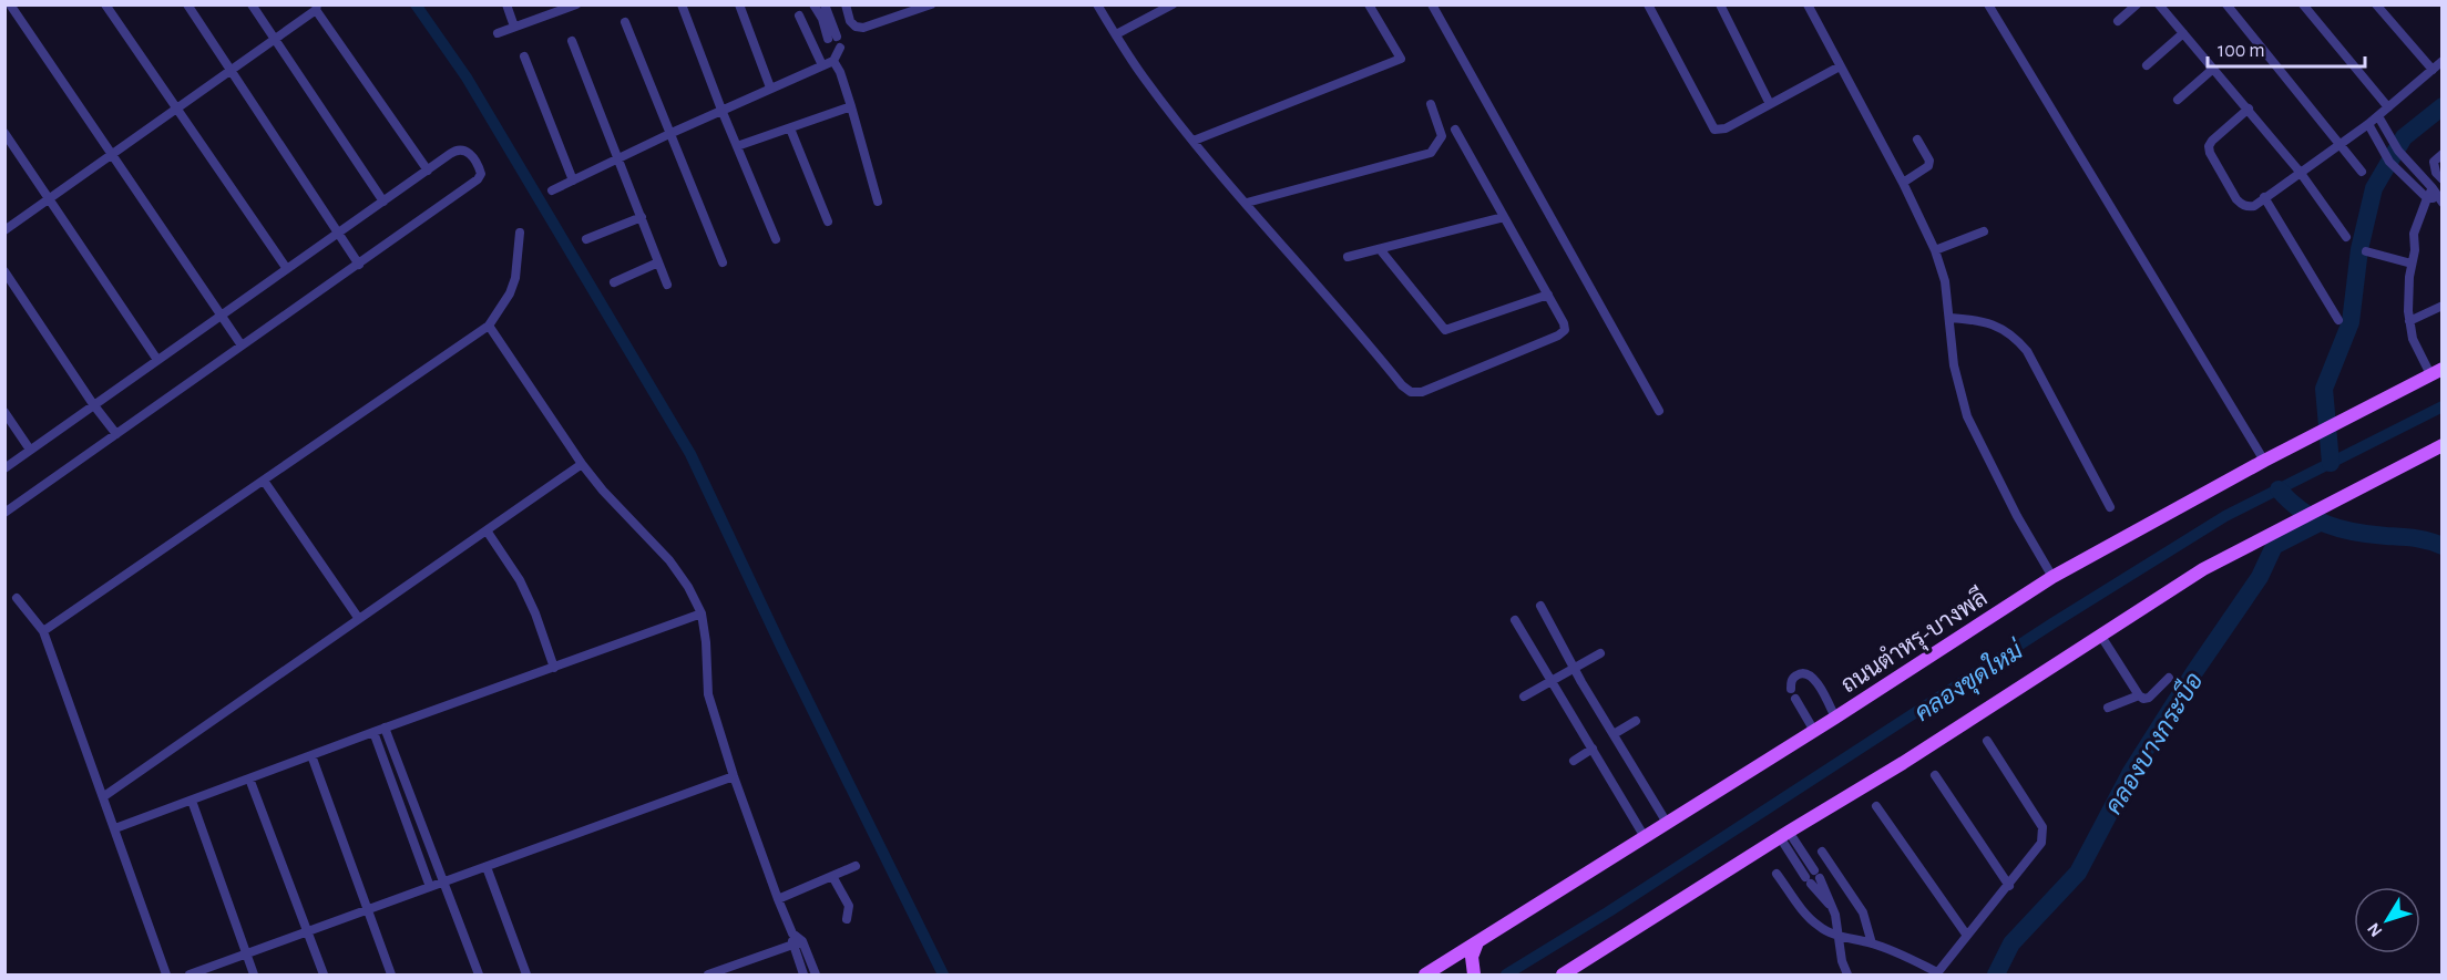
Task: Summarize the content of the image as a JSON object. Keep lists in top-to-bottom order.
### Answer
{
  "streets": {
    "main road": ["ถนนตำหรุ-บางพลี"]
  },
  "water": ["คลองขุดใหม่", "คลองบางกระบือ"],
  "scale_bar": "100 m",
  "north": "bottom left"
}
